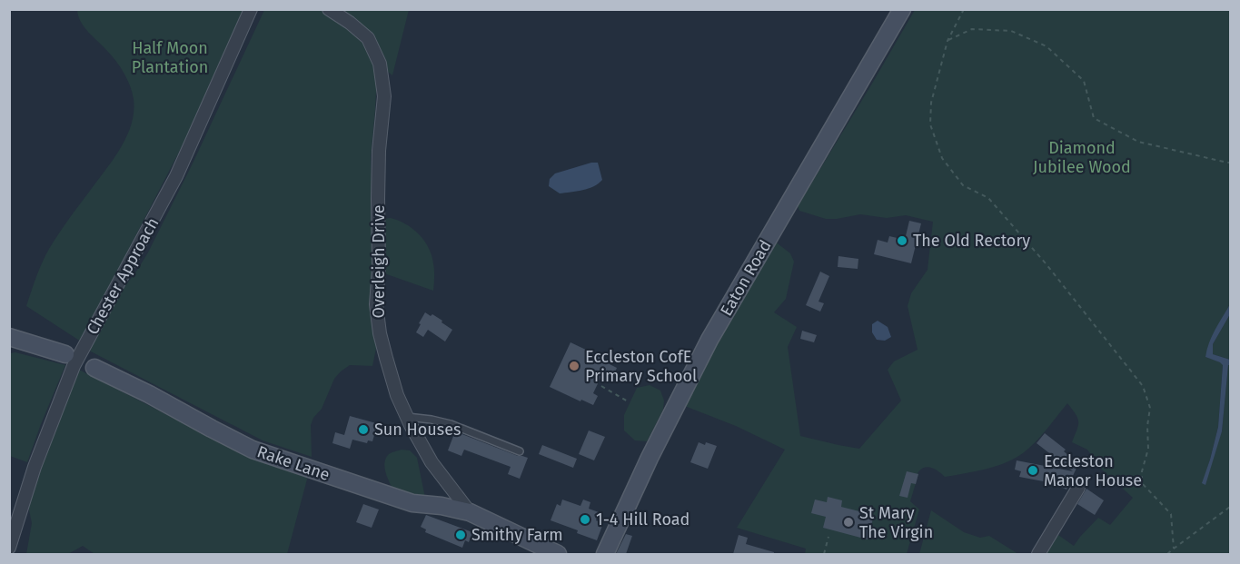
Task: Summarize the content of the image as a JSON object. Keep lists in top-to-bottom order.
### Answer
{
  "streets": {
    "street": [
      "Overleigh Drive",
      "Chester Approach",
      "Eaton Road",
      "Rake Lane"
    ]
  },
  "crossings": [
    ["Overleigh Drive", "Rake Lane"]
  ],
  "parks": ["Half Moon Plantation", "Diamond Jubilee Wood"],
  "places": [
    "The Old Rectory",
    "Eccleston CofE Primary School",
    "Sun Houses",
    "Eccleston Manor House",
    "1-4 Hill Road",
    "St Mary The Virgin",
    "Smithy Farm"
  ]
}
